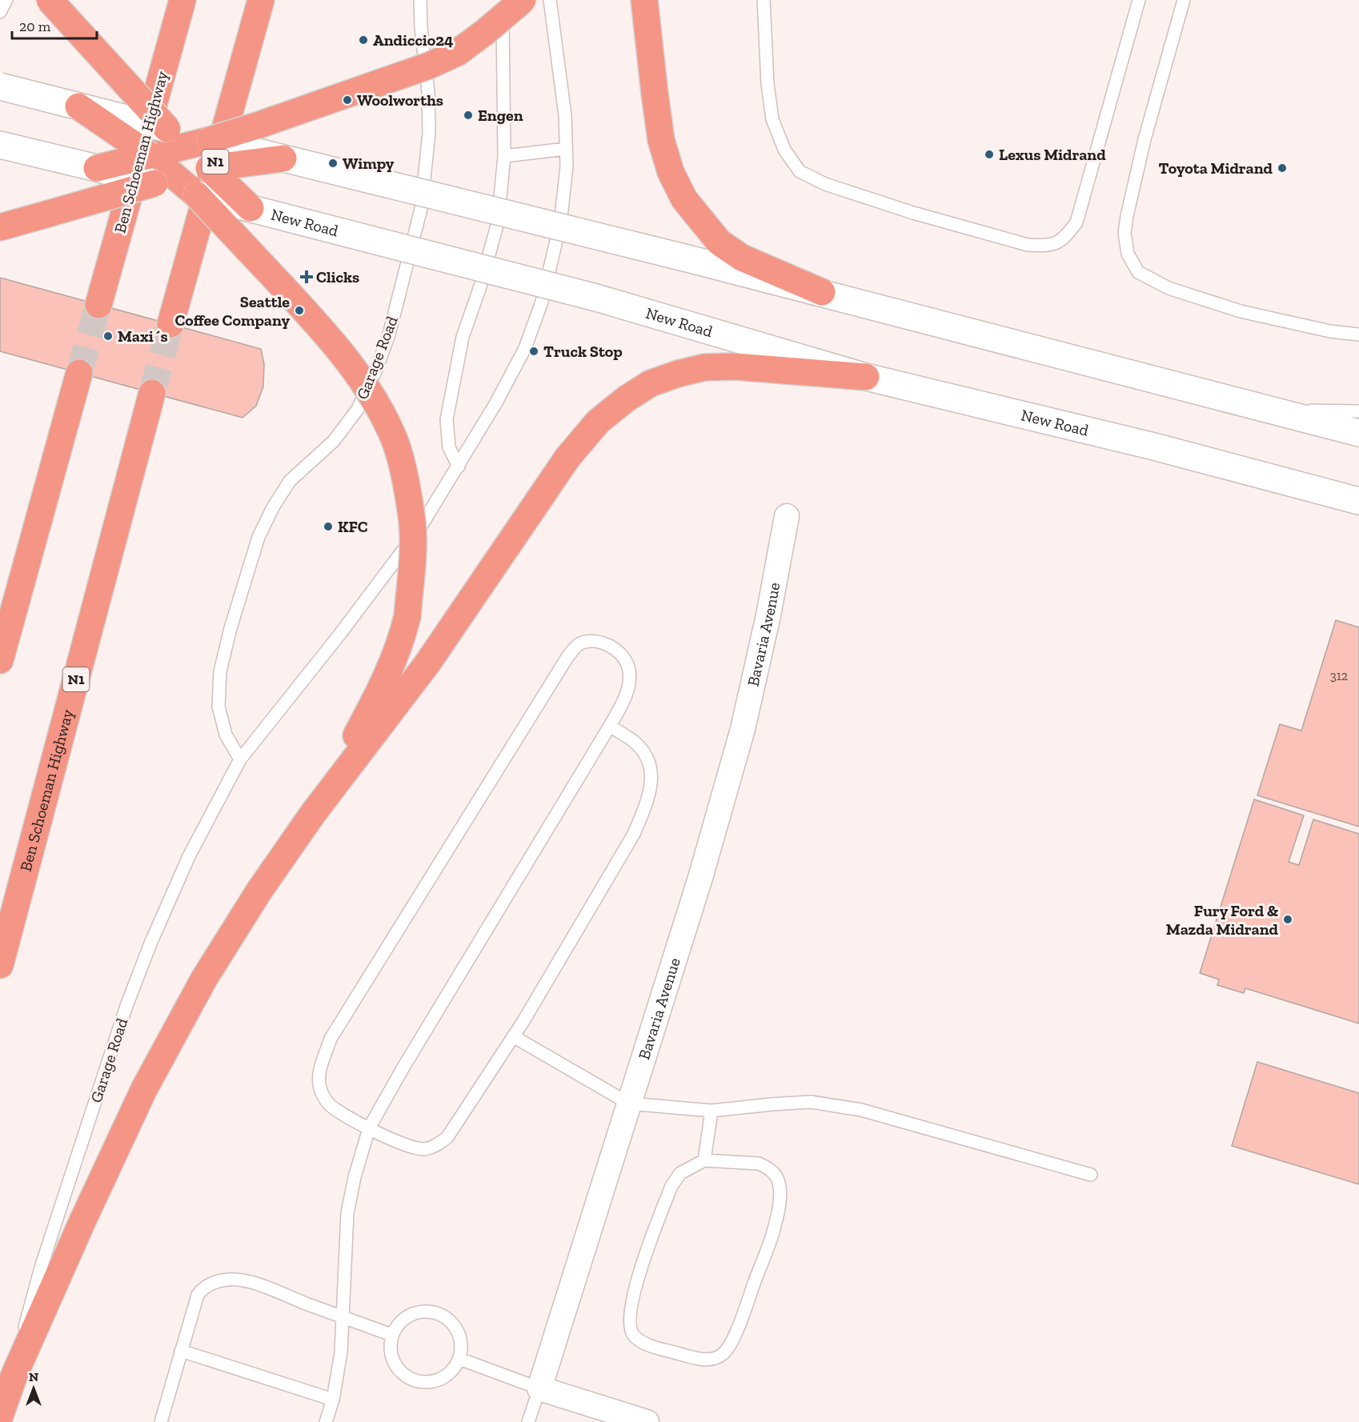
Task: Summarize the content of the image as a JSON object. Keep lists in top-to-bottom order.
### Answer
{
  "streets": {
    "highway": ["Ben Schoeman Highway", "N1"],
    "main road": ["New Road"],
    "street": ["Bavaria Avenue"],
    "lane": ["Garage Road"]
  },
  "places": {
    "other": [
      "Andiccio24",
      "Woolworths",
      "Engen",
      "Lexus Midrand",
      "Wimpy",
      "Toyota Midrand",
      "Seattle Coffee Company",
      "Maxi´s",
      "Truck Stop",
      "KFC",
      "Fury Ford & Mazda Midrand"
    ],
    "health": ["Clicks"]
  },
  "house_numbers": ["312"],
  "scale_bar": "20 m",
  "north": "top"
}
